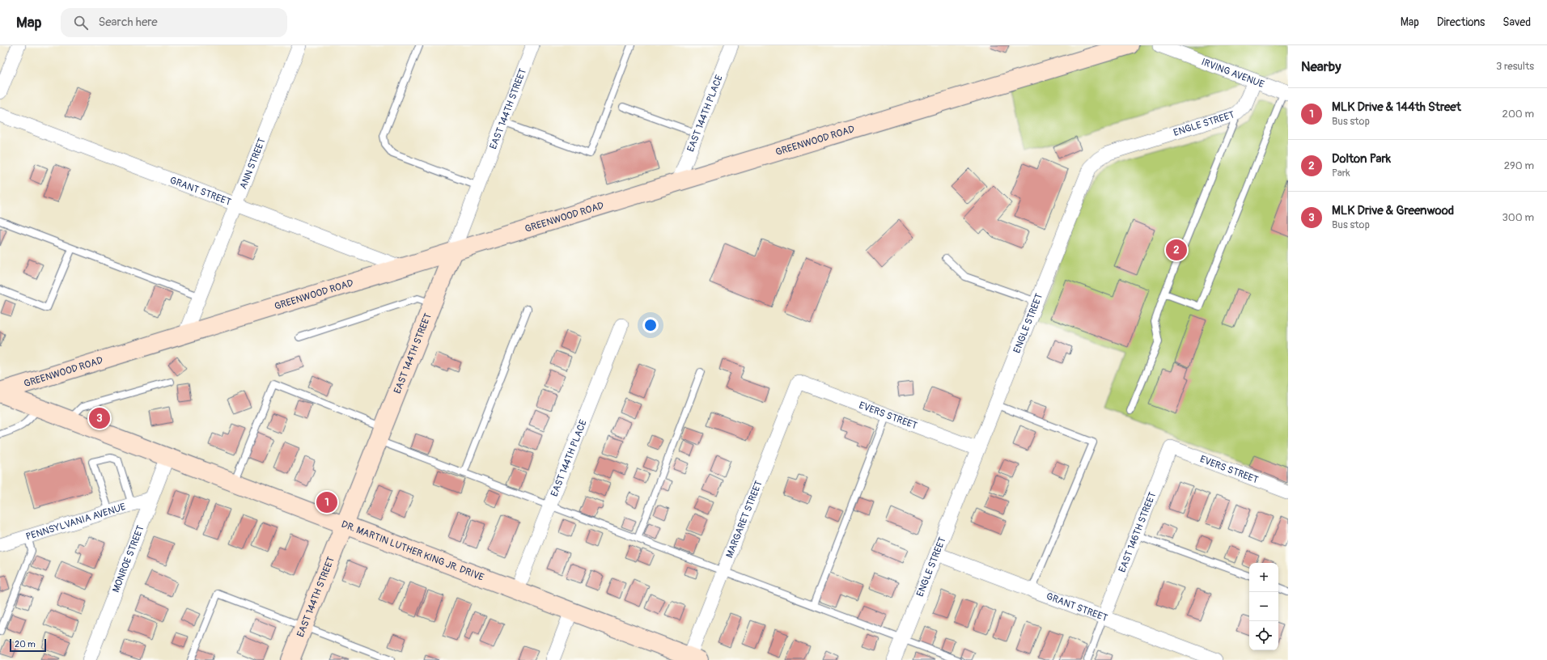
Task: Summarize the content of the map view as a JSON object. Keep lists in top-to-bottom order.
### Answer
{
  "streets": {
    "street": [
      "IRVING AVENUE",
      "EAST 144TH STREET",
      "EAST 144TH PLACE",
      "ENGLE STREET",
      "GREENWOOD ROAD",
      "ANN STREET",
      "GRANT STREET",
      "EVERS STREET",
      "MARGARET STREET",
      "PENNSYLVANIA AVENUE",
      "EAST 146TH STREET",
      "DR. MARTIN LUTHER KING JR. DRIVE",
      "MONROE STREET"
    ]
  },
  "crossings": [
    ["IRVING AVENUE", "ENGLE STREET"],
    ["EAST 144TH STREET", "GREENWOOD ROAD"],
    ["EAST 144TH STREET", "DR. MARTIN LUTHER KING JR. DRIVE"],
    ["EAST 144TH PLACE", "GREENWOOD ROAD"],
    ["EAST 144TH PLACE", "DR. MARTIN LUTHER KING JR. DRIVE"],
    ["ENGLE STREET", "GRANT STREET"],
    ["ENGLE STREET", "EVERS STREET"],
    ["GREENWOOD ROAD", "ANN STREET"],
    ["GREENWOOD ROAD", "GRANT STREET"],
    ["GREENWOOD ROAD", "DR. MARTIN LUTHER KING JR. DRIVE"],
    ["ANN STREET", "GRANT STREET"],
    ["GRANT STREET", "EAST 146TH STREET"],
    ["EVERS STREET", "MARGARET STREET"],
    ["EVERS STREET", "EAST 146TH STREET"],
    ["MARGARET STREET", "DR. MARTIN LUTHER KING JR. DRIVE"],
    ["PENNSYLVANIA AVENUE", "MONROE STREET"],
    ["DR. MARTIN LUTHER KING JR. DRIVE", "MONROE STREET"]
  ],
  "scale_bar": "20 m",
  "page": {
    "header": "Map",
    "search": "Search here",
    "nav": ["Map", "Directions", "Saved"],
    "heading": ["Nearby", "3 results"],
    "list": [
      {
        "mark": "1",
        "name": "MLK Drive & 144th Street",
        "note": "Bus stop",
        "value": "200 m"
      },
      {
        "mark": "2",
        "name": "Dolton Park",
        "note": "Park",
        "value": "290 m"
      },
      {
        "mark": "3",
        "name": "MLK Drive & Greenwood",
        "note": "Bus stop",
        "value": "300 m"
      }
    ],
    "pins": ["2", "3", "1"],
    "map_buttons": ["+", "−"],
    "scale": "20 m"
  }
}
